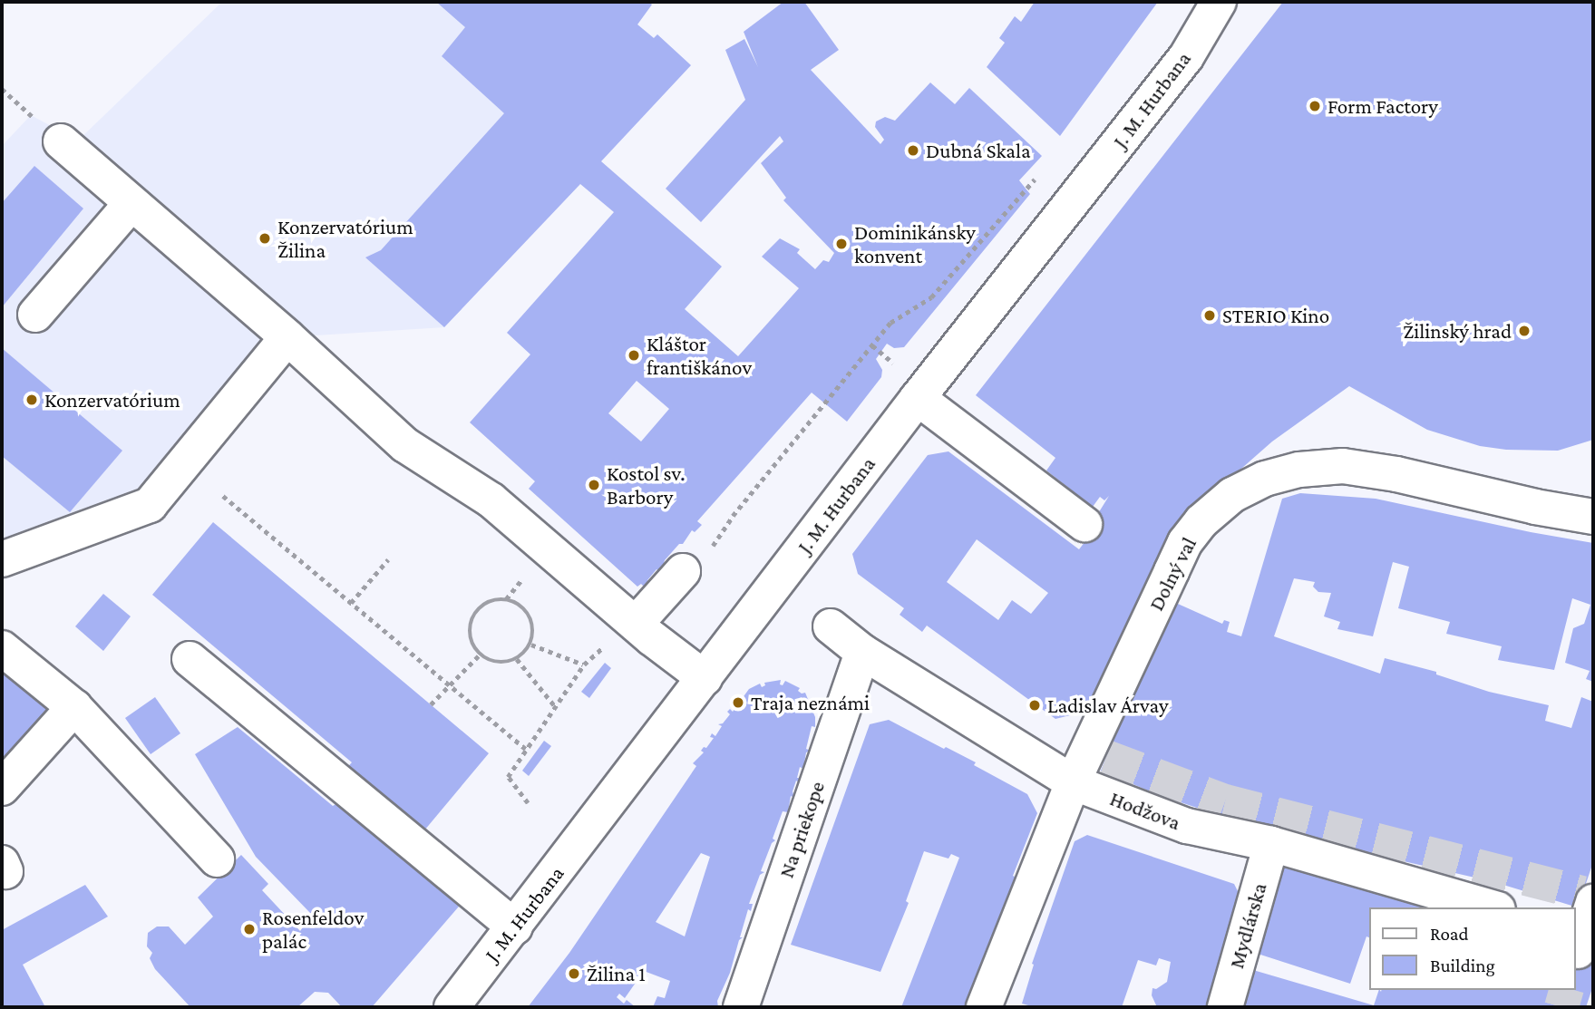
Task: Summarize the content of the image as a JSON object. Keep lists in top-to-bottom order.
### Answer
{
  "streets": {
    "street": [
      "J. M. Hurbana",
      "Dolný val",
      "Hodžova",
      "Na priekope",
      "Mydlárska"
    ]
  },
  "crossings": [
    ["Dolný val", "Hodžova"],
    ["Hodžova", "Na priekope"],
    ["Hodžova", "Mydlárska"]
  ],
  "places": [
    "Form Factory",
    "Dubná Skala",
    "Konzervatórium Žilina",
    "Dominikánsky konvent",
    "STERIO Kino",
    "Žilinský hrad",
    "Kláštor františkánov",
    "Konzervatórium",
    "Kostol sv. Barbory",
    "Traja neznámi",
    "Ladislav Árvay",
    "Rosenfeldov palác",
    "Žilina 1"
  ],
  "legend": ["Road", "Building"]
}
